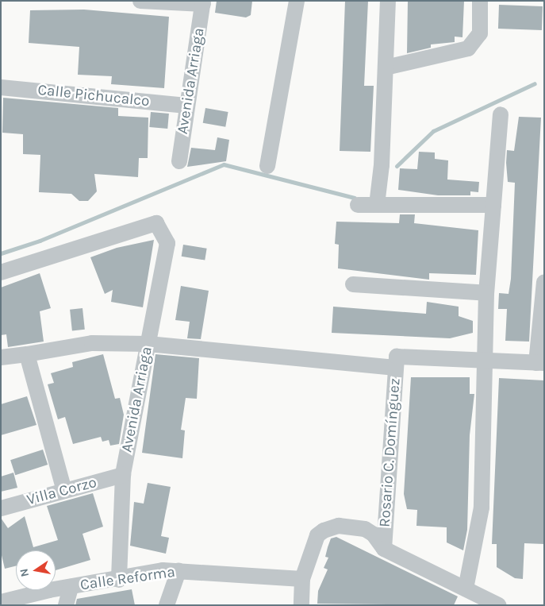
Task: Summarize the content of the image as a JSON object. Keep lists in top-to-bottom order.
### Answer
{
  "streets": {
    "street": [
      "Avenida Arriaga",
      "Calle Pichucalco",
      "Rosario C. Domínguez",
      "Villa Corzo",
      "Calle Reforma"
    ]
  },
  "crossings": [
    ["Avenida Arriaga", "Calle Pichucalco"],
    ["Avenida Arriaga", "Villa Corzo"],
    ["Avenida Arriaga", "Calle Reforma"]
  ],
  "north": "left"
}
